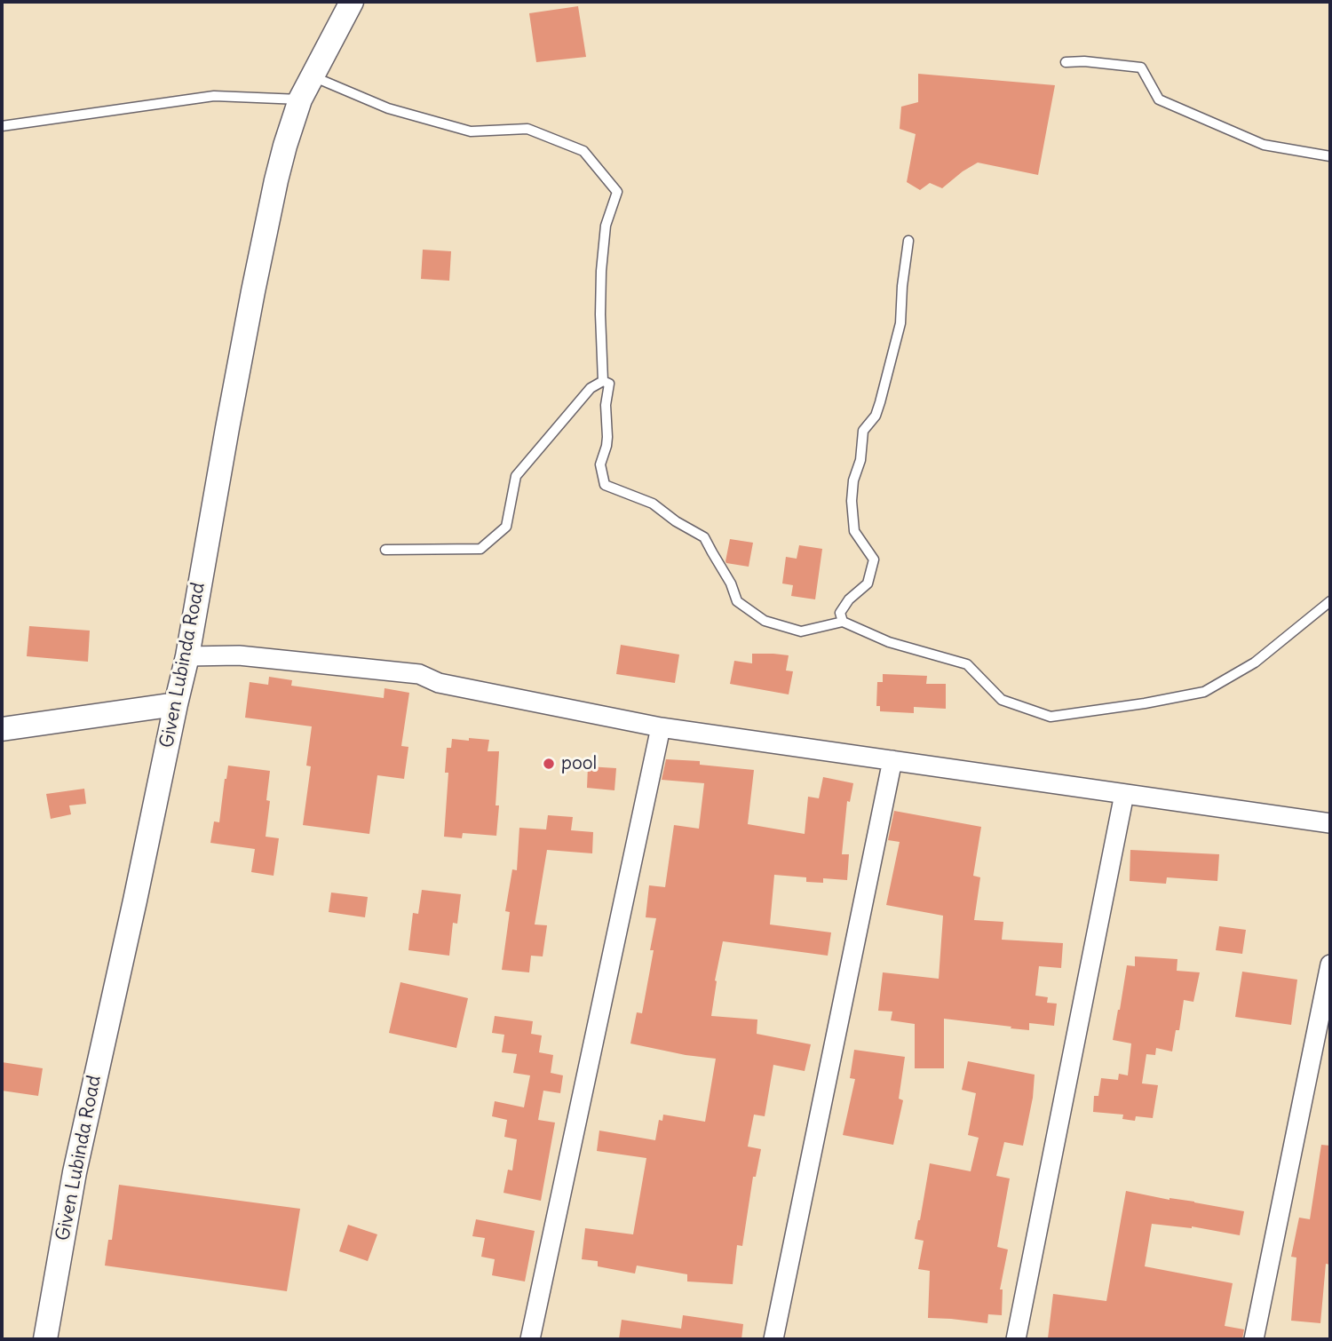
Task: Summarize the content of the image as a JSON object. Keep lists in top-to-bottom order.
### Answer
{
  "streets": {
    "street": ["Given Lubinda Road"]
  },
  "places": ["pool"]
}
